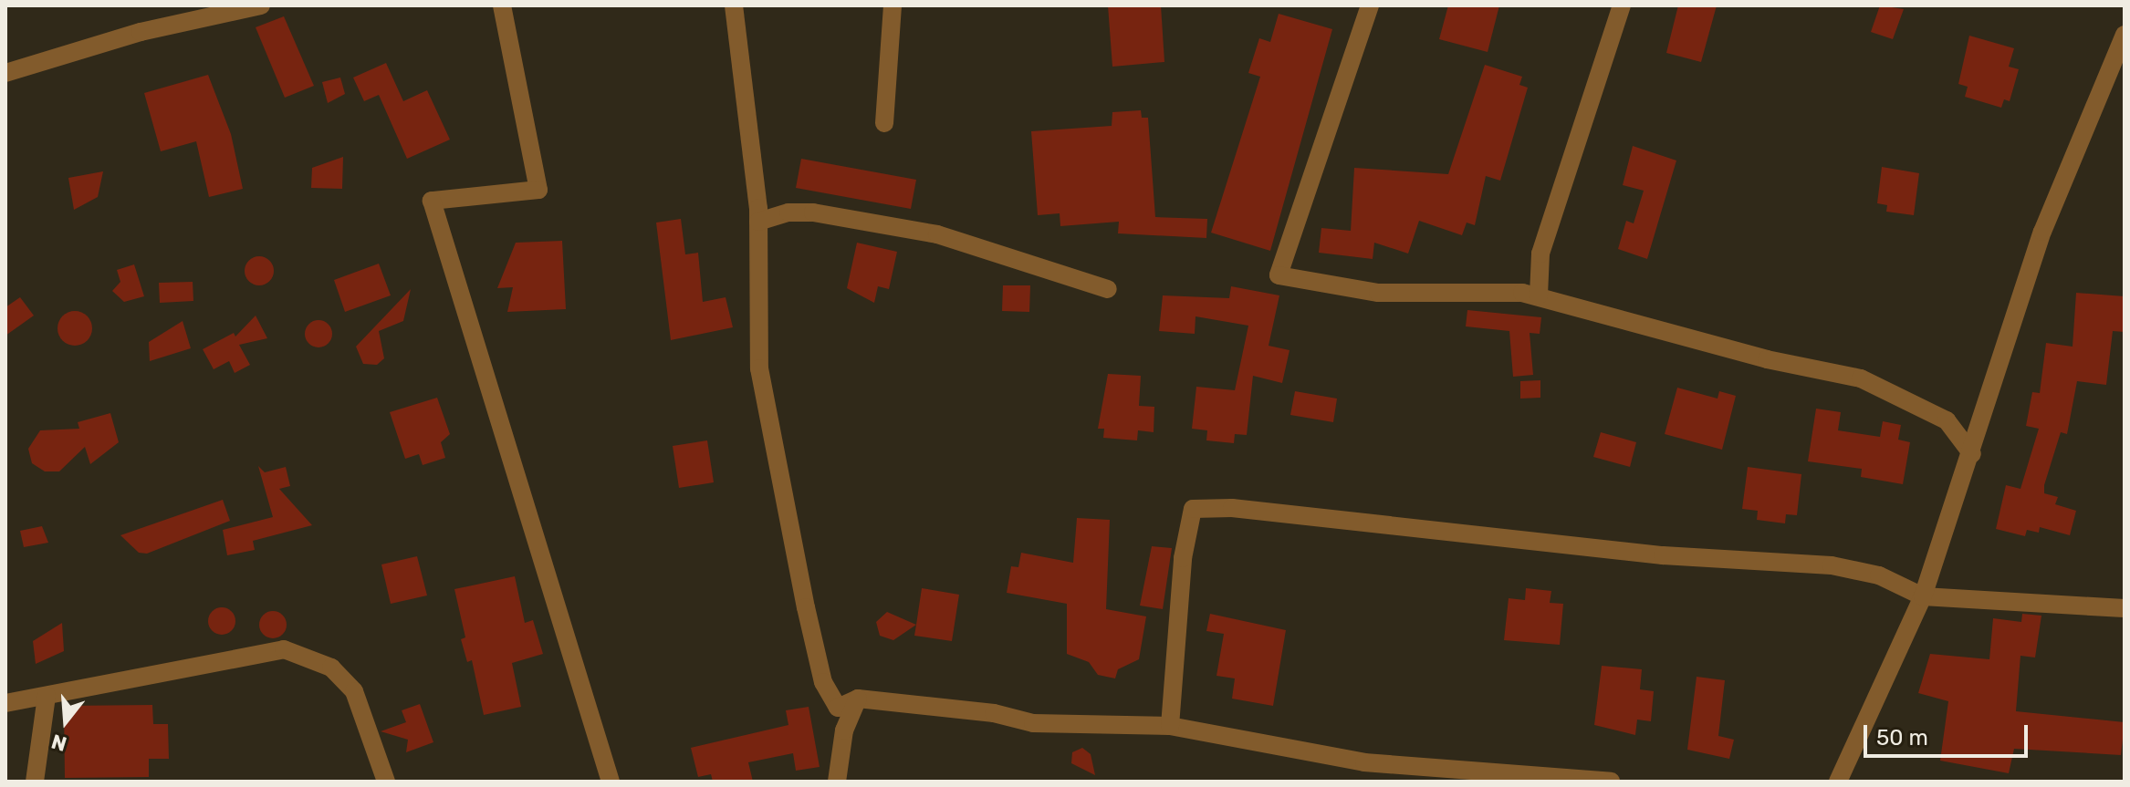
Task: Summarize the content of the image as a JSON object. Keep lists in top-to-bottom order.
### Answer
{
  "scale_bar": "50 m",
  "north": "bottom"
}
